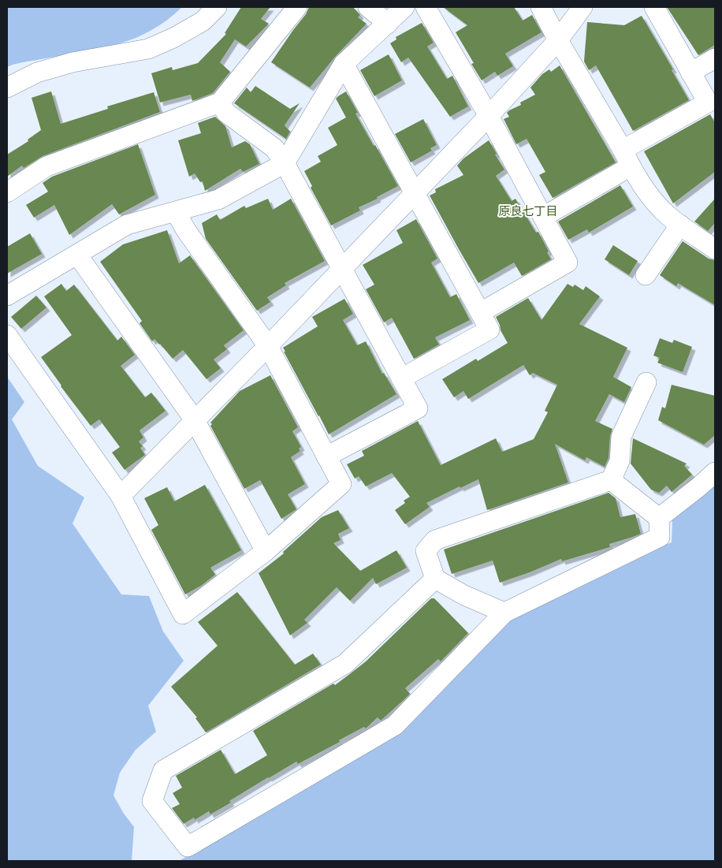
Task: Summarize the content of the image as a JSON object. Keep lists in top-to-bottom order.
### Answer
{
  "districts": ["原良七丁目"]
}
